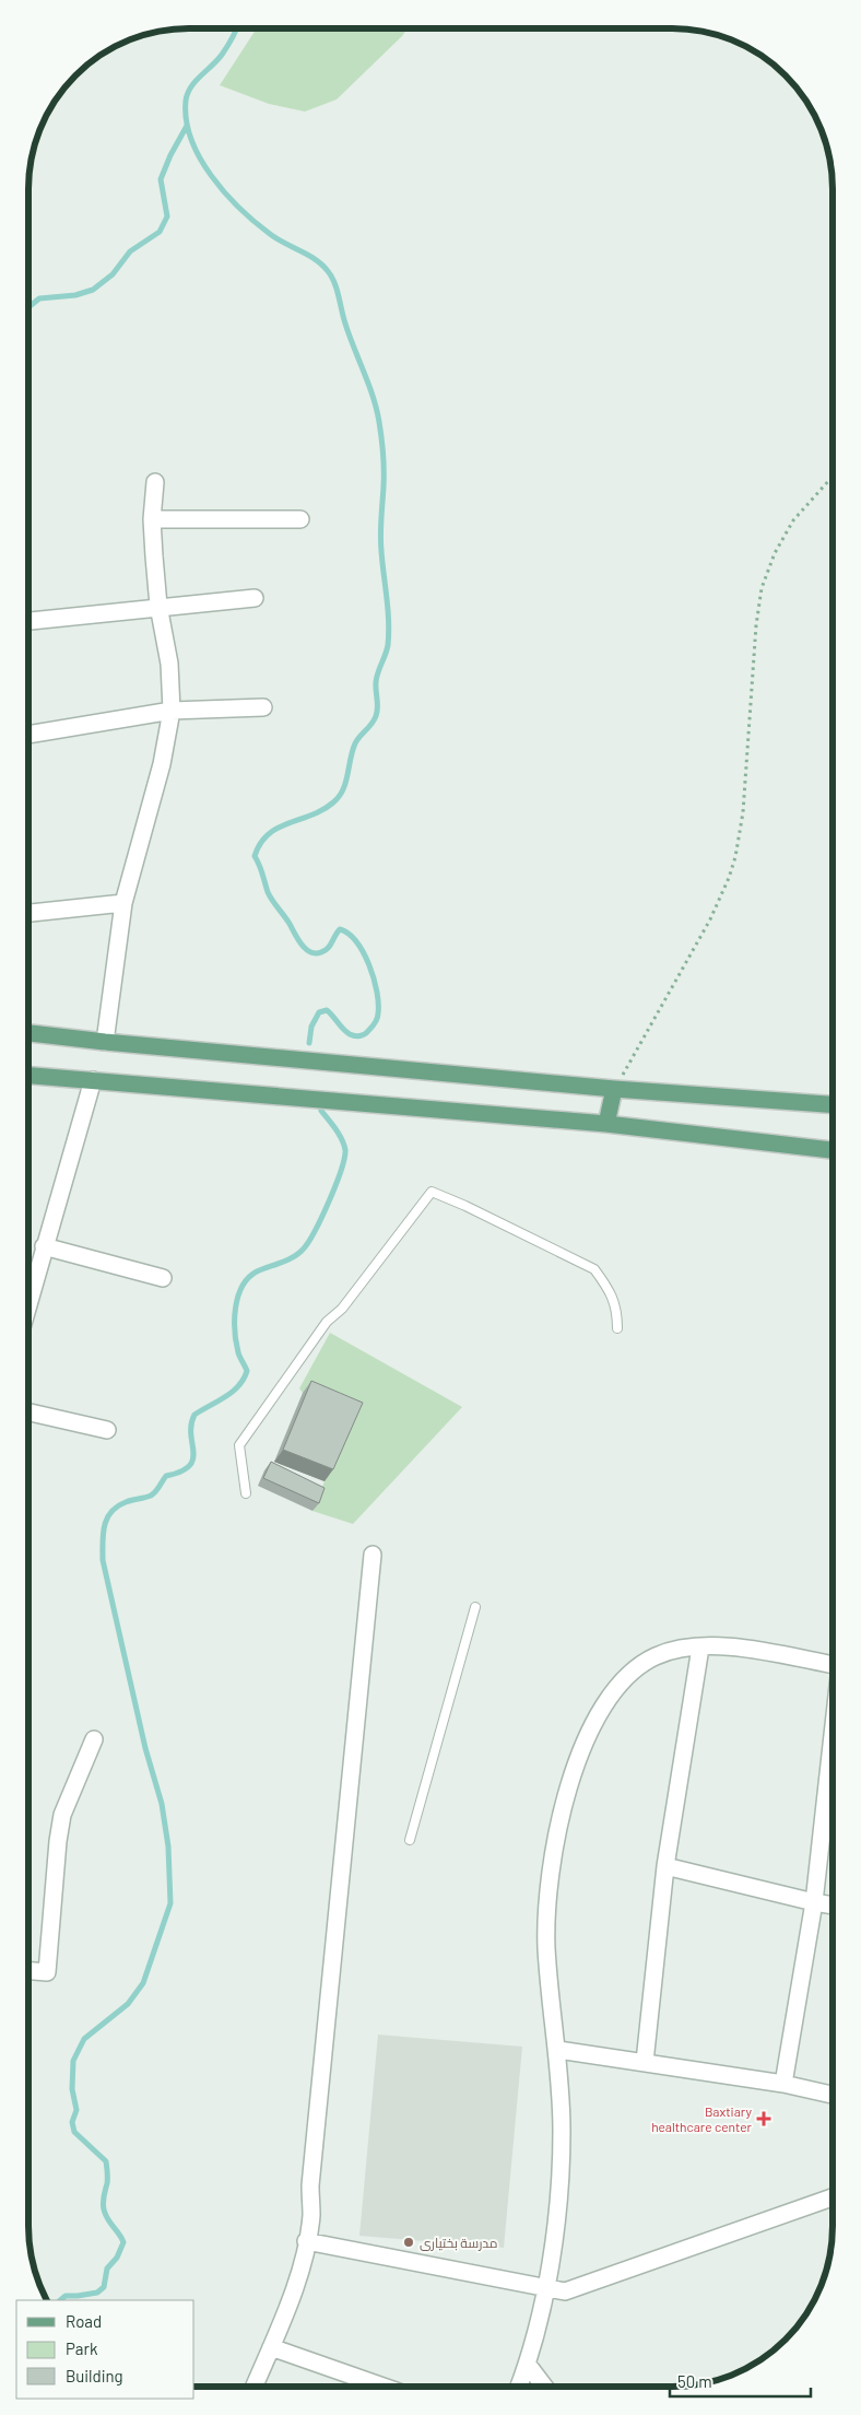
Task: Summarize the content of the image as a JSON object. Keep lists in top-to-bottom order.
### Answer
{
  "places": {
    "health": ["Baxtiary healthcare center"],
    "other": ["مدرسة بختيارى"]
  },
  "legend": ["Road", "Park", "Building"],
  "scale_bar": "50 m"
}
